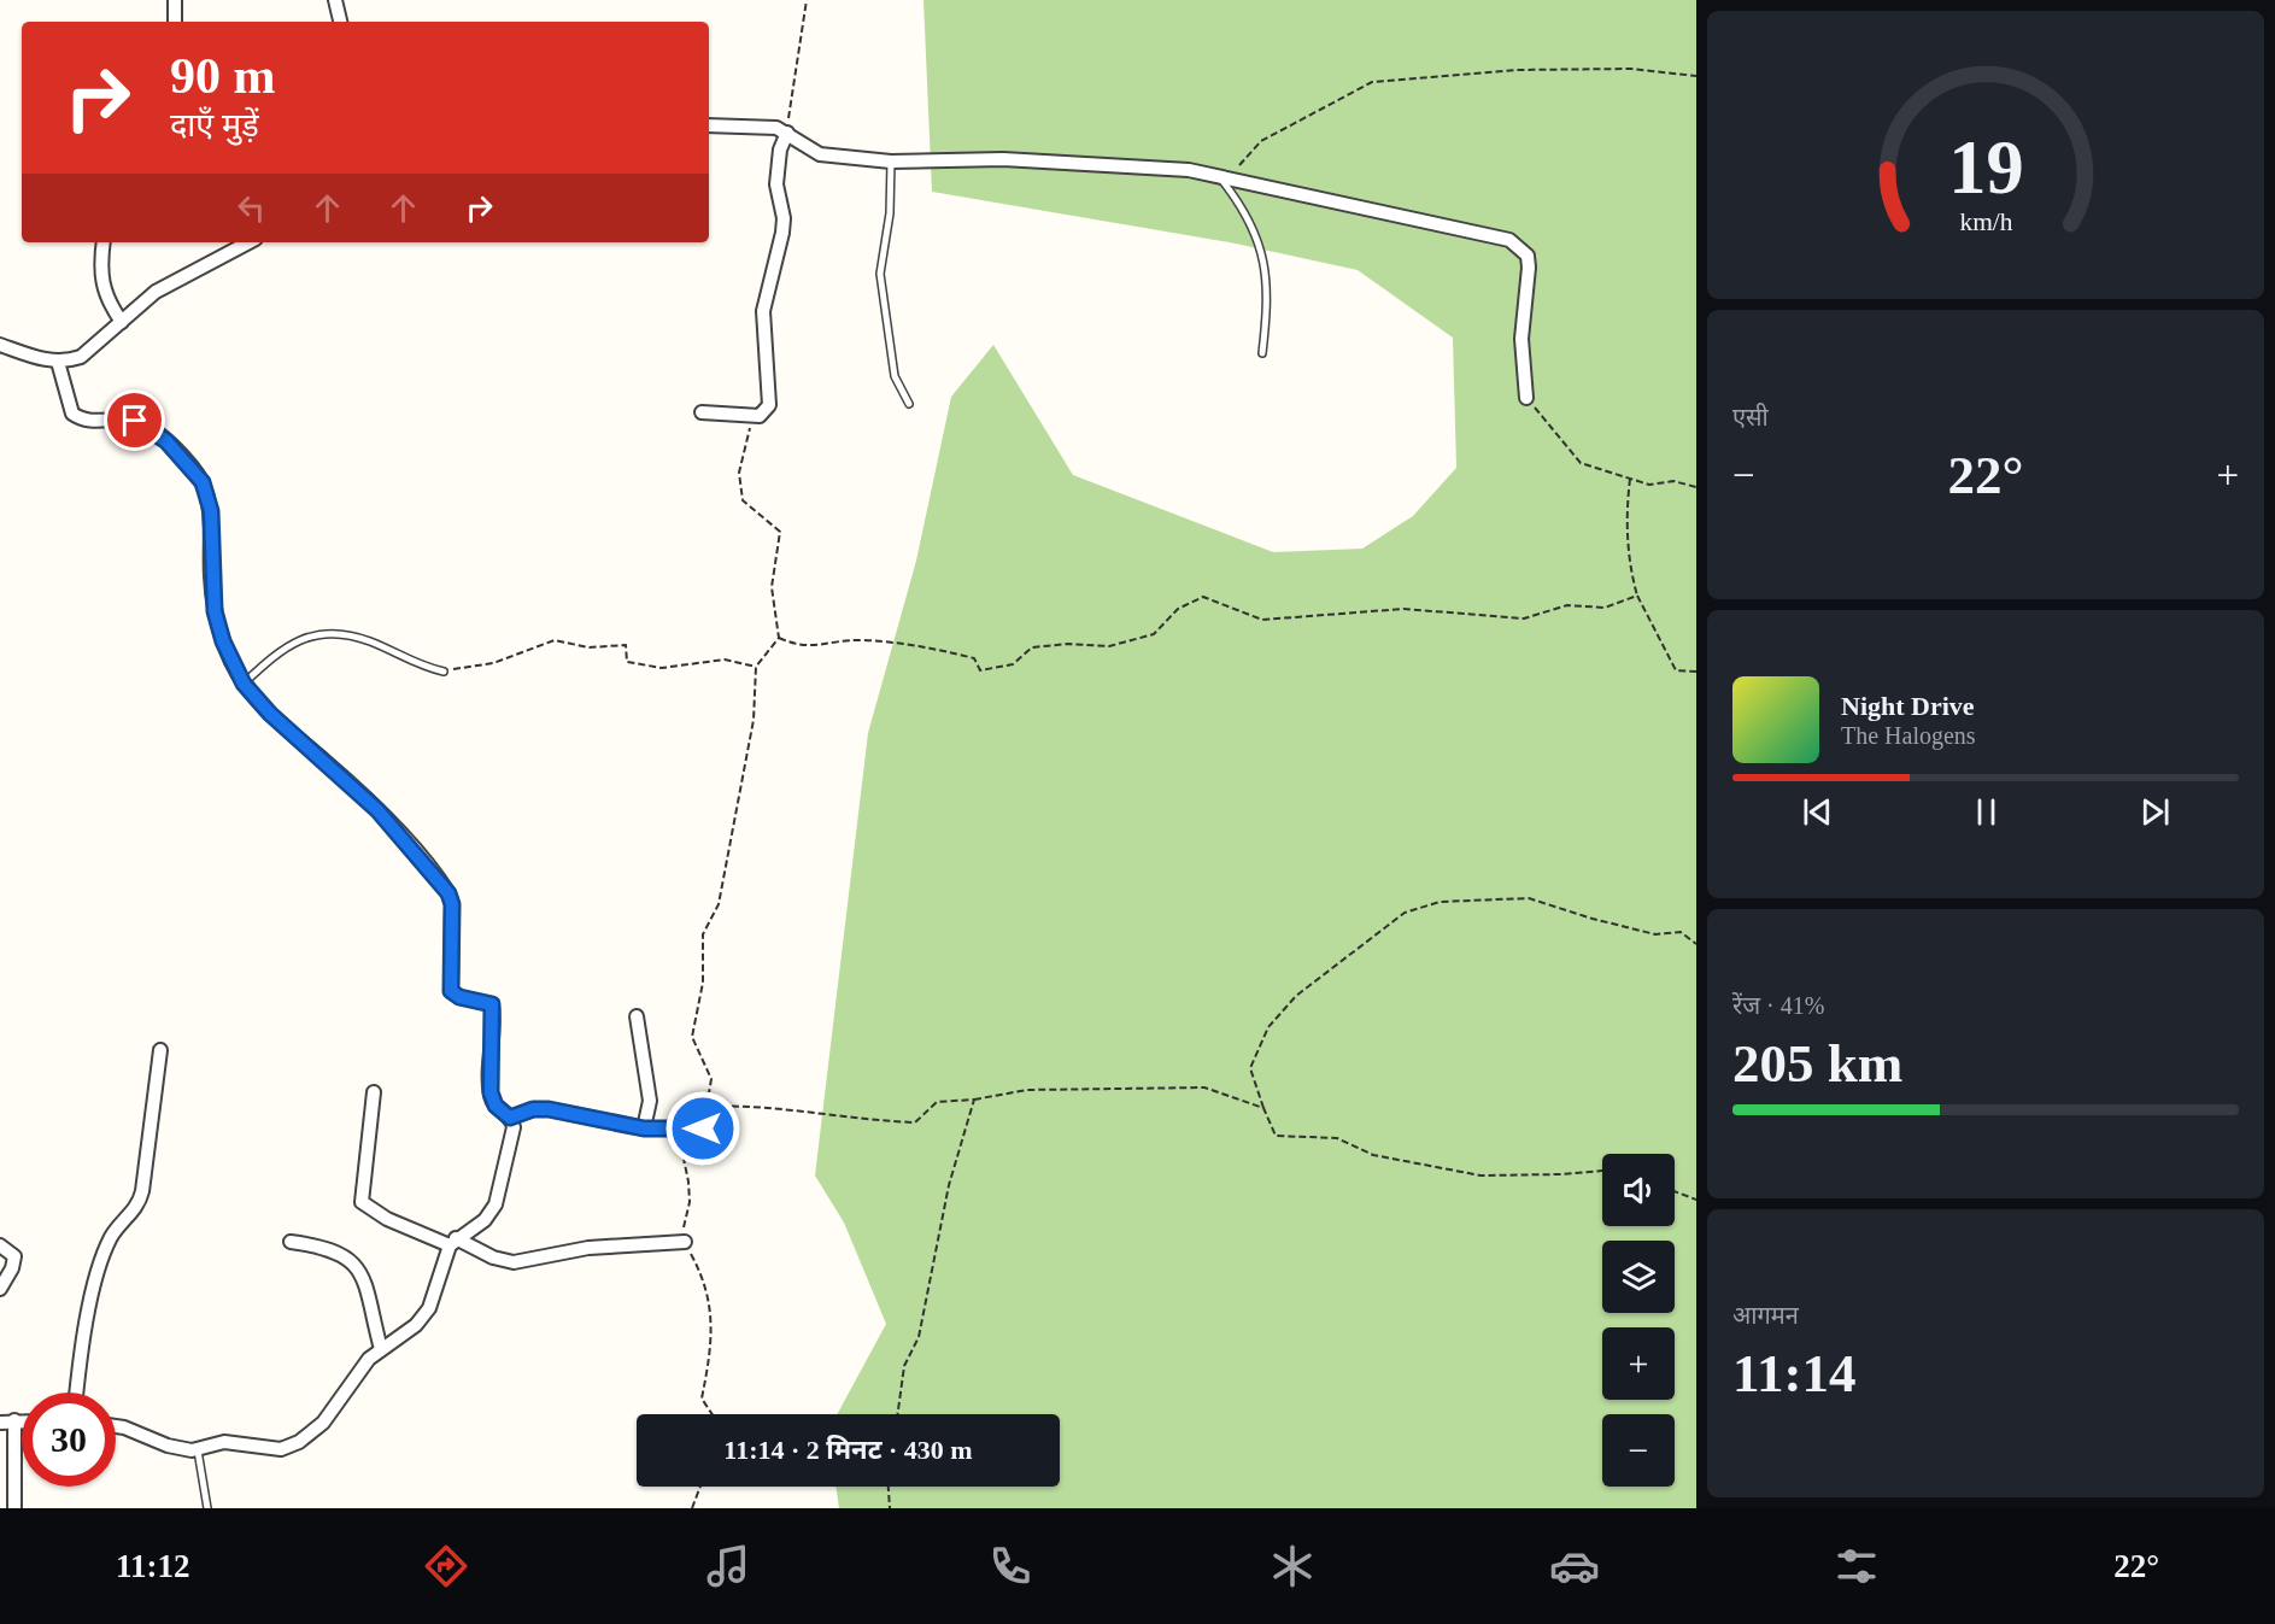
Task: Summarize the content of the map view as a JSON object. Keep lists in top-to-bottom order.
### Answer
{
  "page": {
    "turn": ["90 m", "दाएँ मुड़ें"],
    "tile": [
      "एसी",
      ["रेंज · 41%", "205 km"],
      ["आगमन", "11:14"]
    ],
    "heat": ["−", "22°", "+"],
    "song": ["Night Drive", "The Halogens"],
    "map_buttons": ["+", "−"],
    "limit": "30",
    "trip": "11:14 · 2 मिनट · 430 m",
    "tabs": ["11:12", "22°"],
    "gauge": ["19", "km/h"]
  }
}
